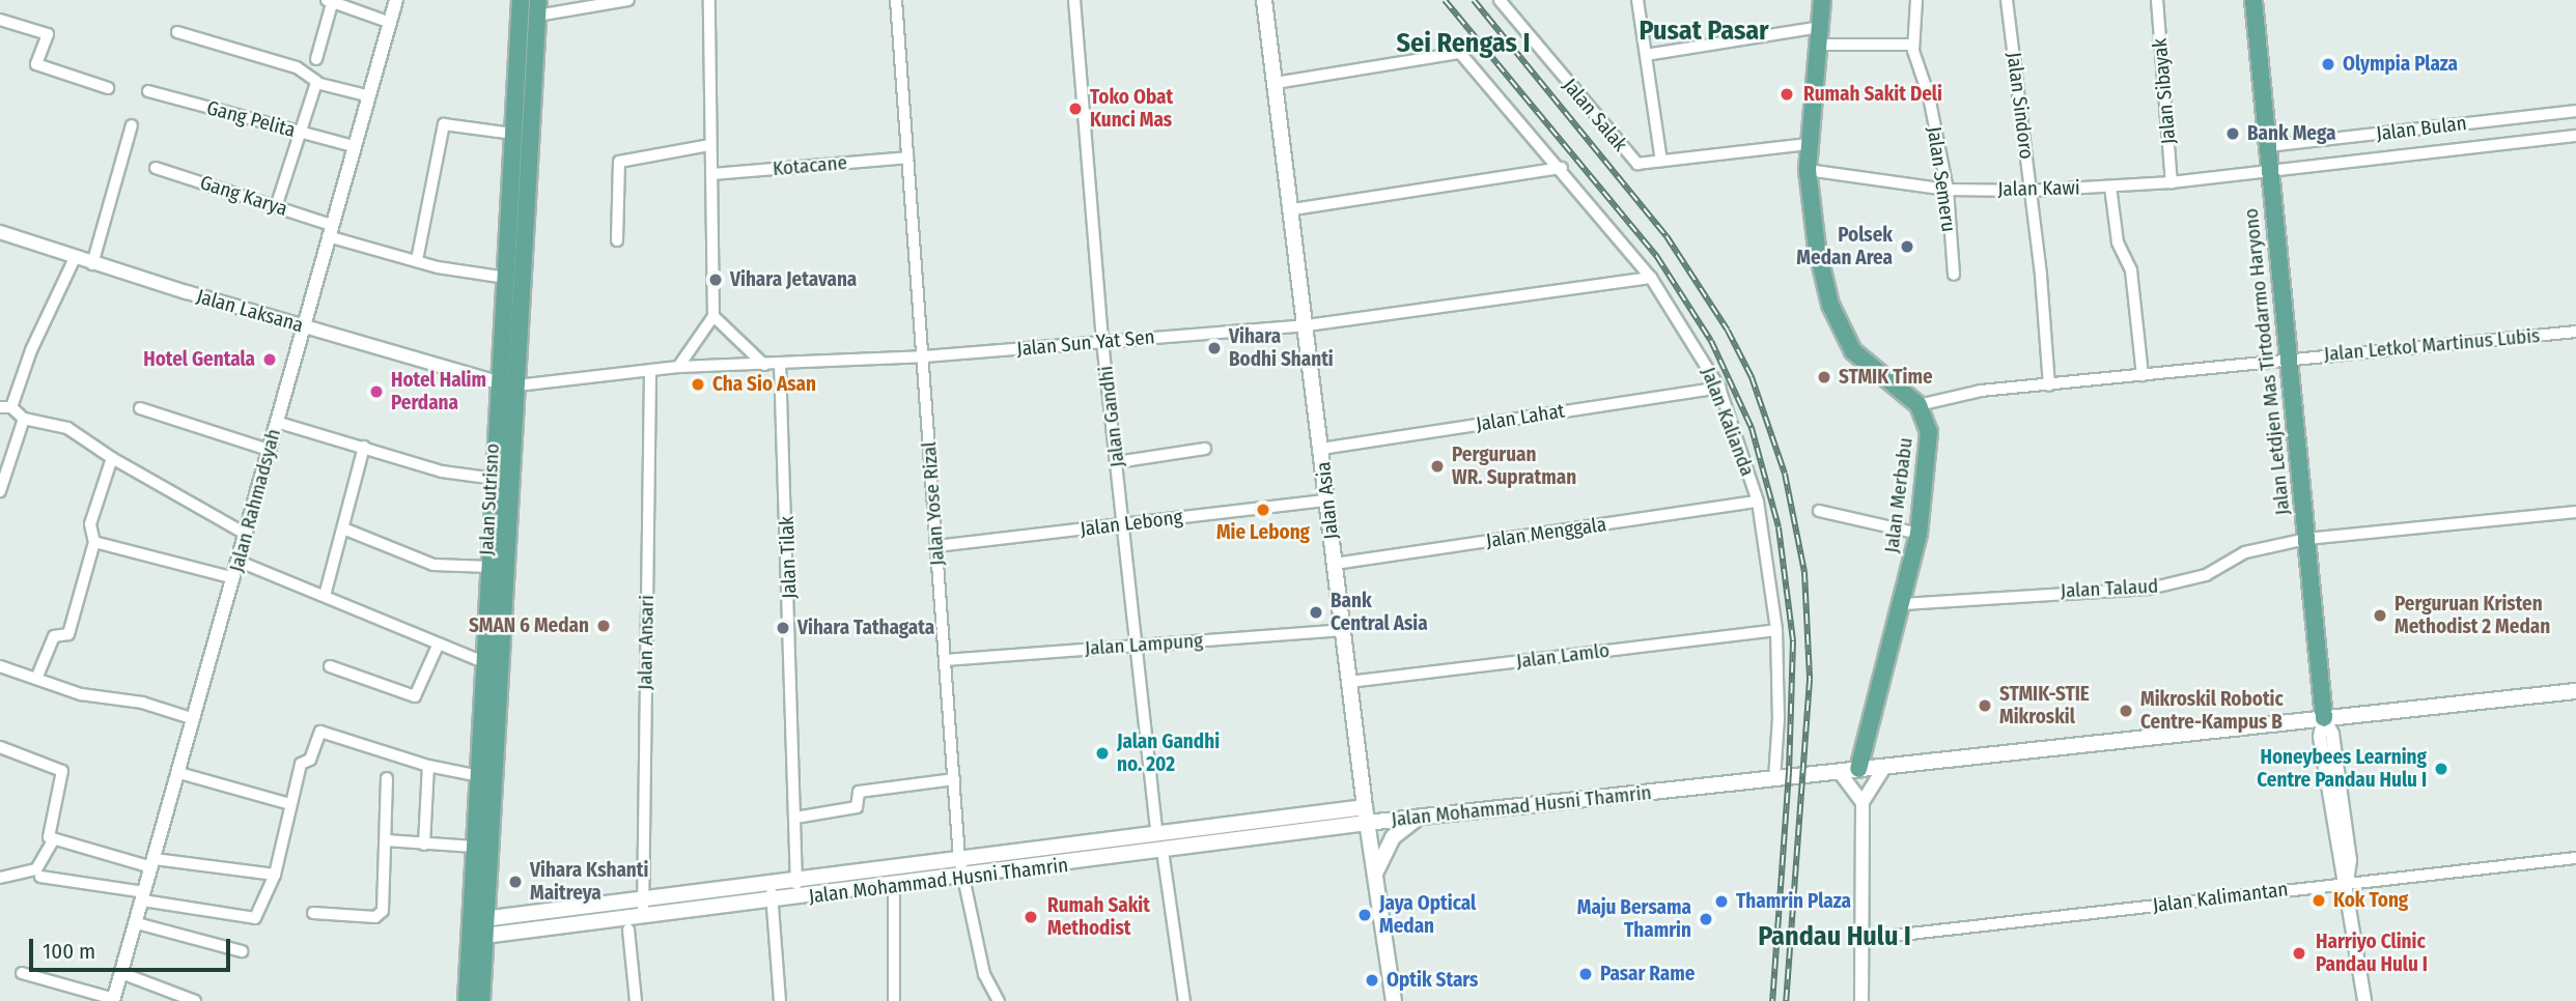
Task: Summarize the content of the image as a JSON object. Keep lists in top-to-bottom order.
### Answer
{
  "streets": {
    "main road": [
      "Jalan Letdjen Mas Tirtodarmo Haryono",
      "Jalan Merbabu",
      "Jalan Sutrisno",
      "Jalan Asia",
      "Jalan Mohammad Husni Thamrin"
    ],
    "street": [
      "Jalan Sibayak",
      "Jalan Sindoro",
      "Jalan Salak",
      "Gang Pelita",
      "Jalan Bulan",
      "Kotacane",
      "Jalan Semeru",
      "Jalan Kawi",
      "Gang Karya",
      "Jalan Laksana",
      "Jalan Sun Yat Sen",
      "Jalan Letkol Martinus Lubis",
      "Jalan Gandhi",
      "Jalan Lahat",
      "Jalan Kalianda",
      "Jalan Rahmadsyah",
      "Jalan Yose Rizal",
      "Jalan Lebong",
      "Jalan Menggala",
      "Jalan Tilak",
      "Jalan Talaud",
      "Jalan Ansari",
      "Jalan Lampung",
      "Jalan Lamlo",
      "Jalan Kalimantan"
    ]
  },
  "crossings": [
    ["Jalan Sibayak", "Jalan Kawi"],
    ["Jalan Sindoro", "Jalan Kawi"],
    ["Jalan Sindoro", "Jalan Letkol Martinus Lubis"],
    ["Gang Pelita", "Jalan Rahmadsyah"],
    ["Jalan Bulan", "Jalan Kawi"],
    ["Jalan Bulan", "Jalan Letdjen Mas Tirtodarmo Haryono"],
    ["Kotacane", "Jalan Yose Rizal"],
    ["Jalan Semeru", "Jalan Kawi"],
    ["Jalan Kawi", "Jalan Letdjen Mas Tirtodarmo Haryono"],
    ["Gang Karya", "Jalan Sutrisno"],
    ["Gang Karya", "Jalan Rahmadsyah"],
    ["Jalan Laksana", "Jalan Sun Yat Sen"],
    ["Jalan Laksana", "Jalan Sutrisno"],
    ["Jalan Laksana", "Jalan Rahmadsyah"],
    ["Jalan Sun Yat Sen", "Jalan Gandhi"],
    ["Jalan Sun Yat Sen", "Jalan Kalianda"],
    ["Jalan Sun Yat Sen", "Jalan Sutrisno"],
    ["Jalan Sun Yat Sen", "Jalan Asia"],
    ["Jalan Sun Yat Sen", "Jalan Yose Rizal"],
    ["Jalan Sun Yat Sen", "Jalan Tilak"],
    ["Jalan Sun Yat Sen", "Jalan Ansari"],
    ["Jalan Letkol Martinus Lubis", "Jalan Letdjen Mas Tirtodarmo Haryono"],
    ["Jalan Letkol Martinus Lubis", "Jalan Merbabu"],
    ["Jalan Letdjen Mas Tirtodarmo Haryono", "Jalan Talaud"],
    ["Jalan Letdjen Mas Tirtodarmo Haryono", "Jalan Mohammad Husni Thamrin"],
    ["Jalan Gandhi", "Jalan Lebong"],
    ["Jalan Gandhi", "Jalan Lampung"],
    ["Jalan Gandhi", "Jalan Mohammad Husni Thamrin"],
    ["Jalan Lahat", "Jalan Kalianda"],
    ["Jalan Lahat", "Jalan Asia"],
    ["Jalan Kalianda", "Jalan Asia"],
    ["Jalan Kalianda", "Jalan Menggala"],
    ["Jalan Kalianda", "Jalan Lamlo"],
    ["Jalan Kalianda", "Jalan Mohammad Husni Thamrin"],
    ["Jalan Merbabu", "Jalan Talaud"],
    ["Jalan Merbabu", "Jalan Mohammad Husni Thamrin"],
    ["Jalan Sutrisno", "Jalan Mohammad Husni Thamrin"],
    ["Jalan Asia", "Jalan Lebong"],
    ["Jalan Asia", "Jalan Menggala"],
    ["Jalan Asia", "Jalan Lampung"],
    ["Jalan Asia", "Jalan Lamlo"],
    ["Jalan Asia", "Jalan Mohammad Husni Thamrin"],
    ["Jalan Yose Rizal", "Jalan Lebong"],
    ["Jalan Yose Rizal", "Jalan Lampung"],
    ["Jalan Yose Rizal", "Jalan Mohammad Husni Thamrin"],
    ["Jalan Tilak", "Jalan Mohammad Husni Thamrin"],
    ["Jalan Ansari", "Jalan Mohammad Husni Thamrin"]
  ],
  "districts": ["Pusat Pasar", "Sei Rengas I", "Pandau Hulu I"],
  "places": [
    "Olympia Plaza",
    "Rumah Sakit Deli",
    "Toko Obat Kunci Mas",
    "Bank Mega",
    "Polsek Medan Area",
    "Vihara Jetavana",
    "Vihara Bodhi Shanti",
    "Hotel Gentala",
    "STMIK Time",
    "Cha Sio Asan",
    "Hotel Halim Perdana",
    "Perguruan WR. Supratman",
    "Mie Lebong",
    "Bank Central Asia",
    "Perguruan Kristen Methodist 2 Medan",
    "SMAN 6 Medan",
    "Vihara Tathagata",
    "STMIK-STIE Mikroskil",
    "Mikroskil Robotic Centre-Kampus B",
    "Jalan Gandhi no. 202",
    "Honeybees Learning Centre Pandau Hulu I",
    "Vihara Kshanti Maitreya",
    "Kok Tong",
    "Thamrin Plaza",
    "Jaya Optical Medan",
    "Rumah Sakit Methodist",
    "Maju Bersama Thamrin",
    "Harriyo Clinic Pandau Hulu I",
    "Pasar Rame",
    "Optik Stars"
  ],
  "scale_bar": "100 m"
}
